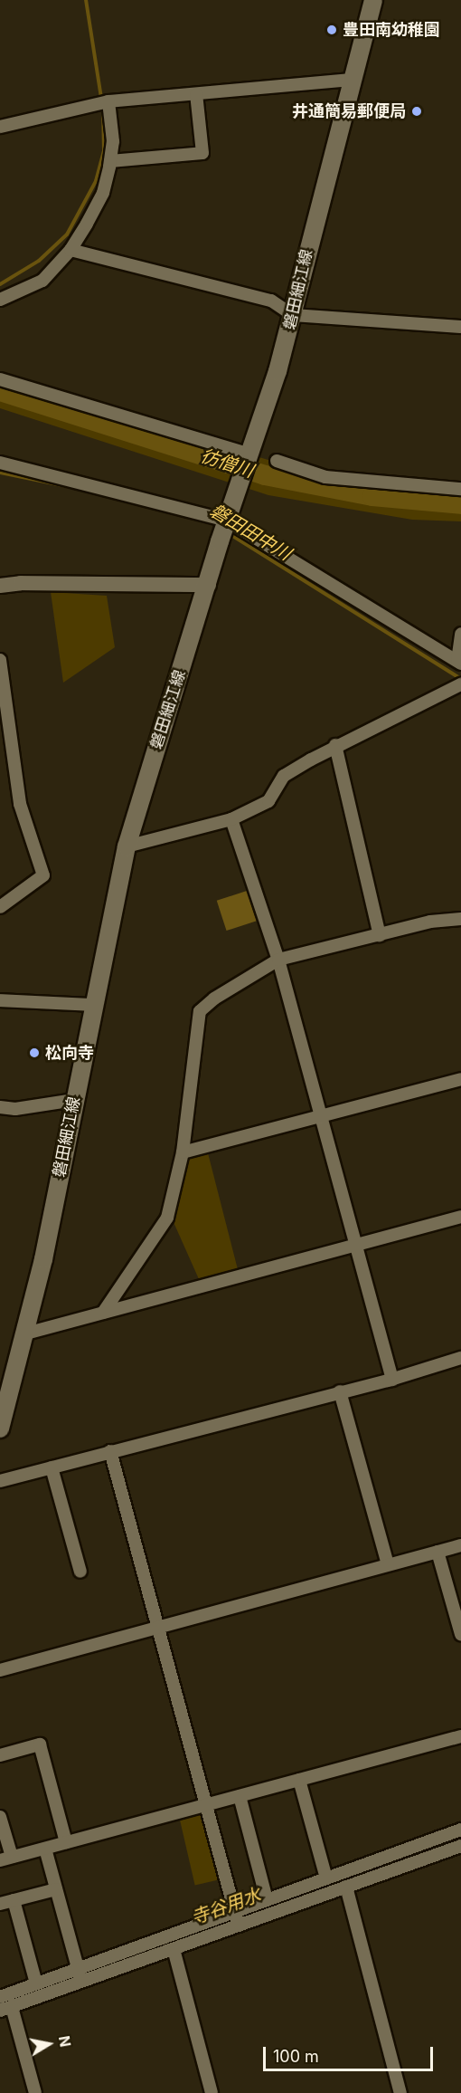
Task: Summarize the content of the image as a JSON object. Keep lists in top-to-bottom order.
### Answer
{
  "streets": {
    "main road": ["磐田細江線"]
  },
  "water": ["彷僧川", "磐田田中川", "寺谷用水"],
  "places": ["豊田南幼稚園", "井通簡易郵便局", "松向寺"],
  "scale_bar": "100 m",
  "north": "right"
}
